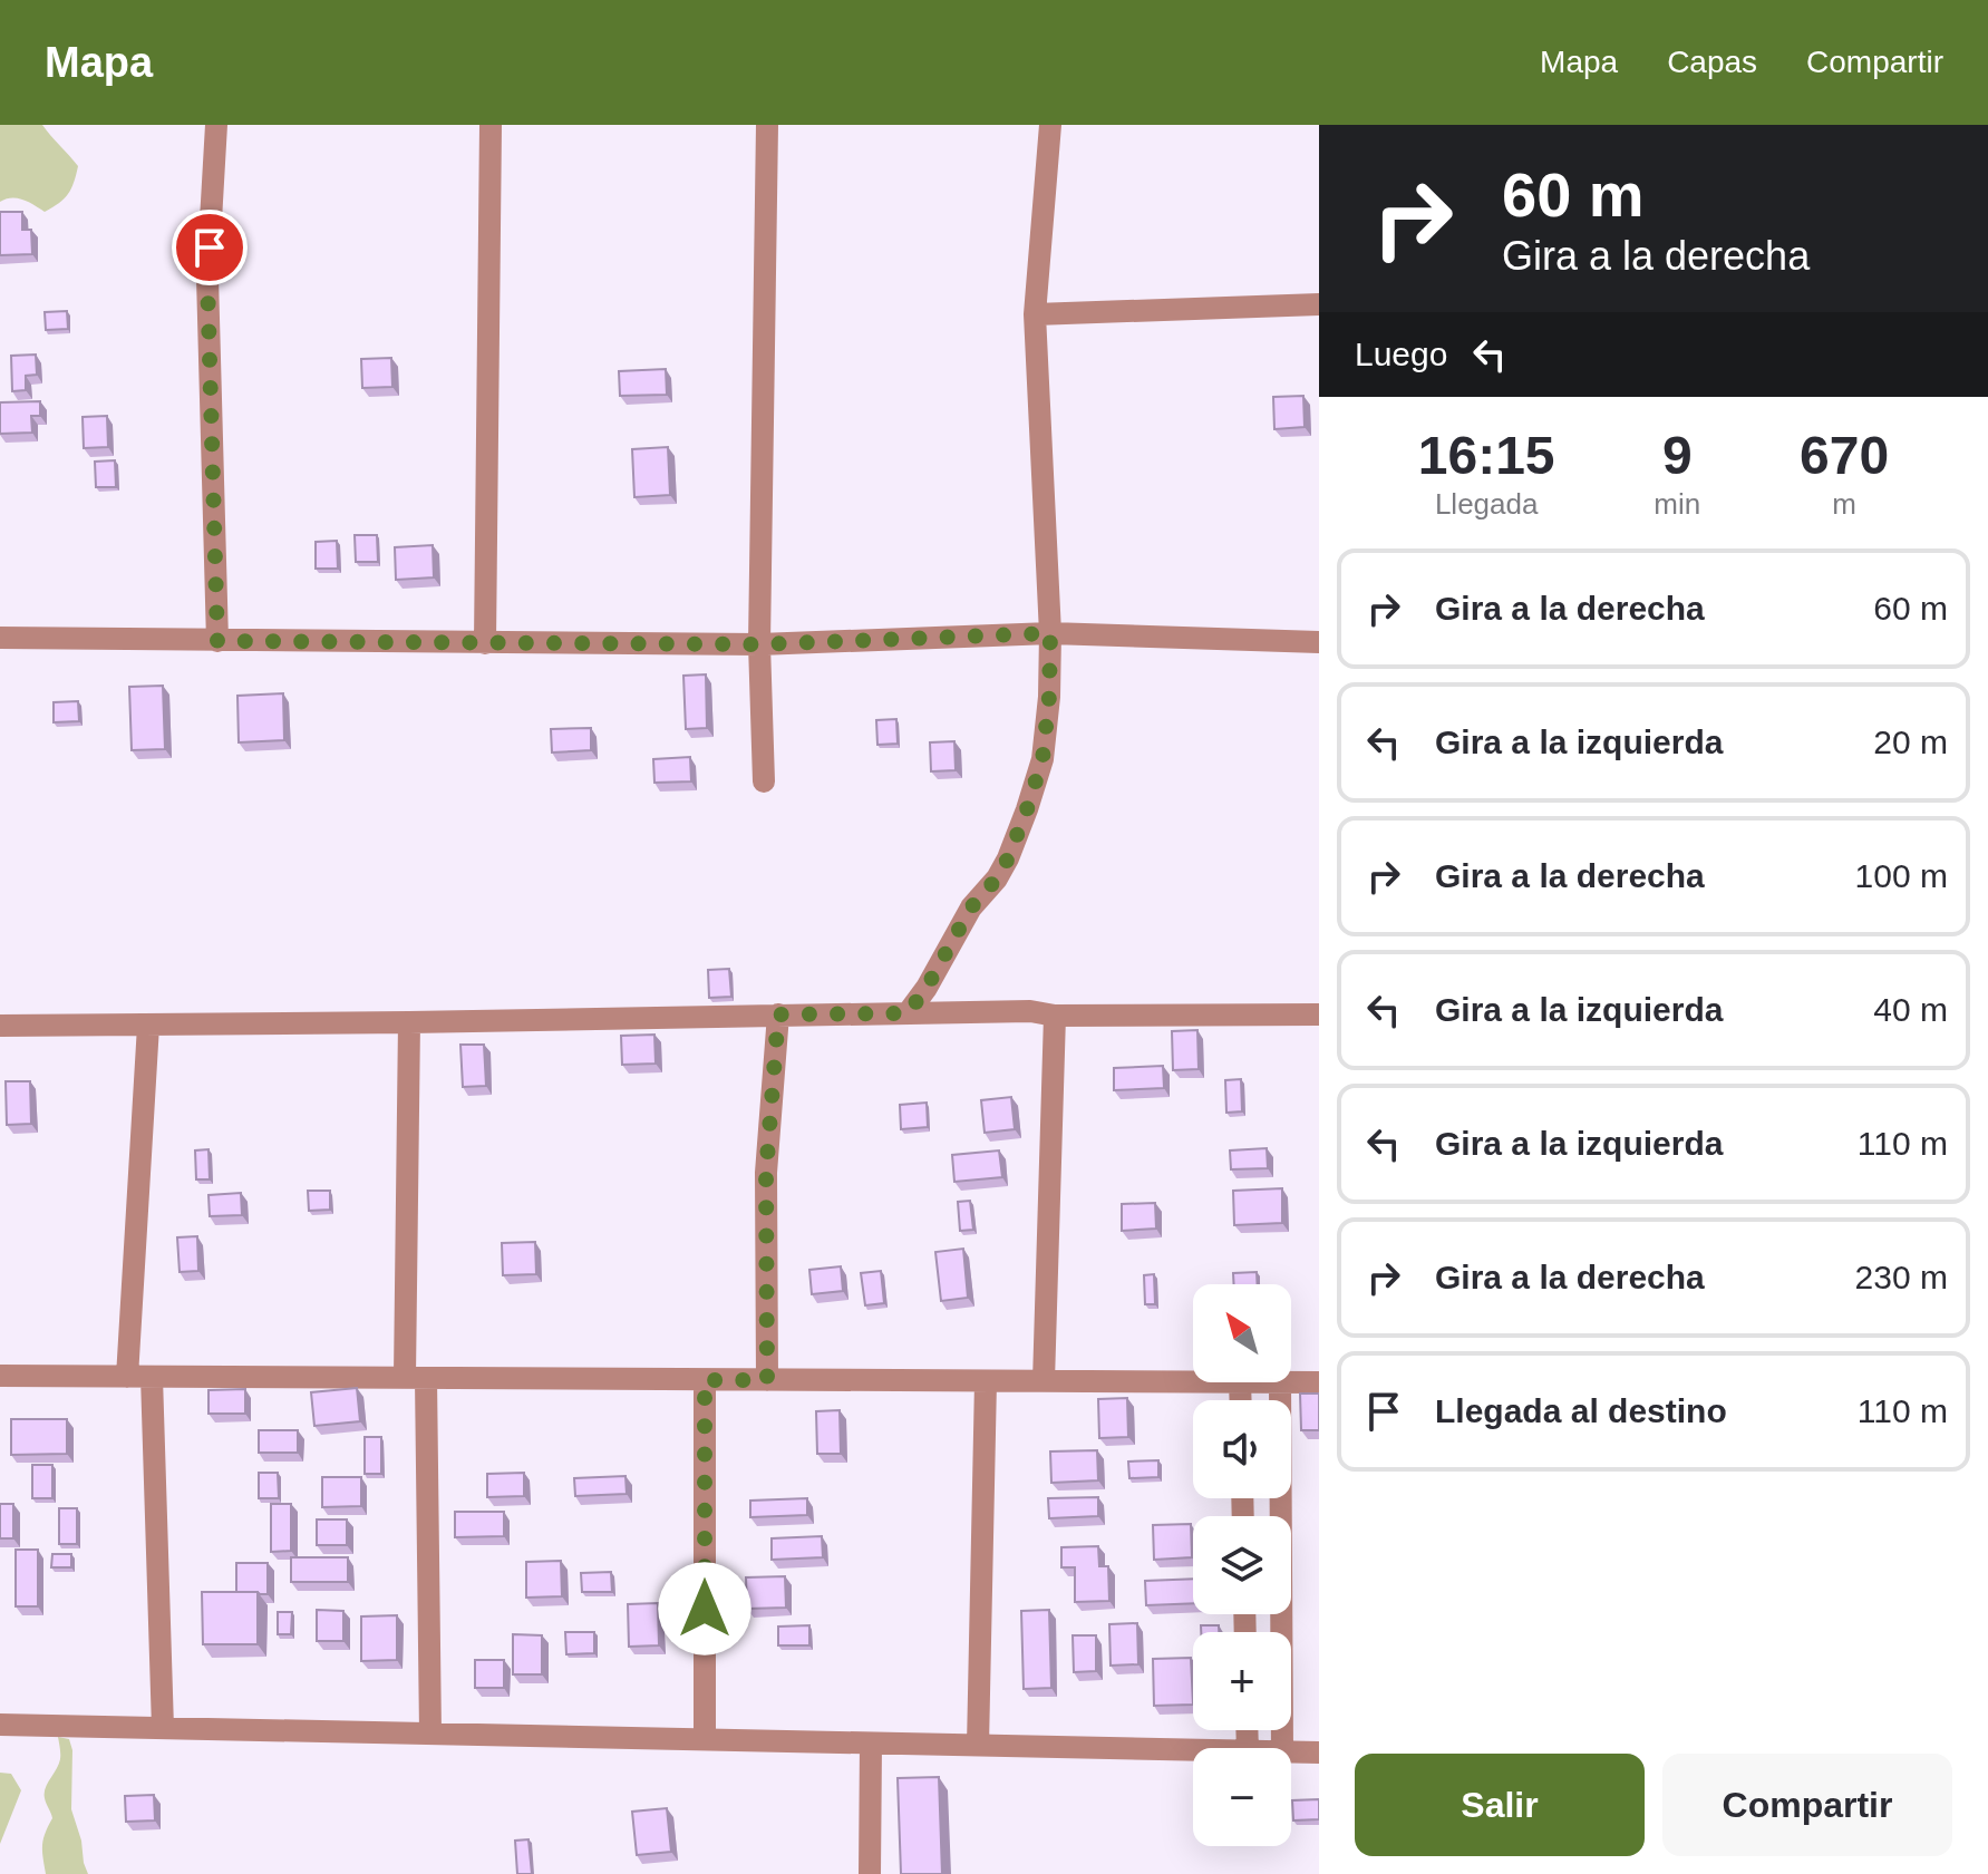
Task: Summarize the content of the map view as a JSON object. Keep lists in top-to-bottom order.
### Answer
{
  "north": "top left",
  "page": {
    "header": "Mapa",
    "nav": ["Mapa", "Capas", "Compartir"],
    "turn": ["60 m", "Gira a la derecha"],
    "then": "Luego",
    "eta": [
      "16:15",
      "Llegada",
      "9",
      "min",
      "670",
      "m"
    ],
    "list": [
      {
        "name": "Gira a la derecha",
        "value": "60 m"
      },
      {
        "name": "Gira a la izquierda",
        "value": "20 m"
      },
      {
        "name": "Gira a la derecha",
        "value": "100 m"
      },
      {
        "name": "Gira a la izquierda",
        "value": "40 m"
      },
      {
        "name": "Gira a la izquierda",
        "value": "110 m"
      },
      {
        "name": "Gira a la derecha",
        "value": "230 m"
      },
      {
        "name": "Llegada al destino",
        "value": "110 m"
      }
    ],
    "map_buttons": ["+", "−"],
    "buttons": ["Salir", "Compartir"]
  }
}
